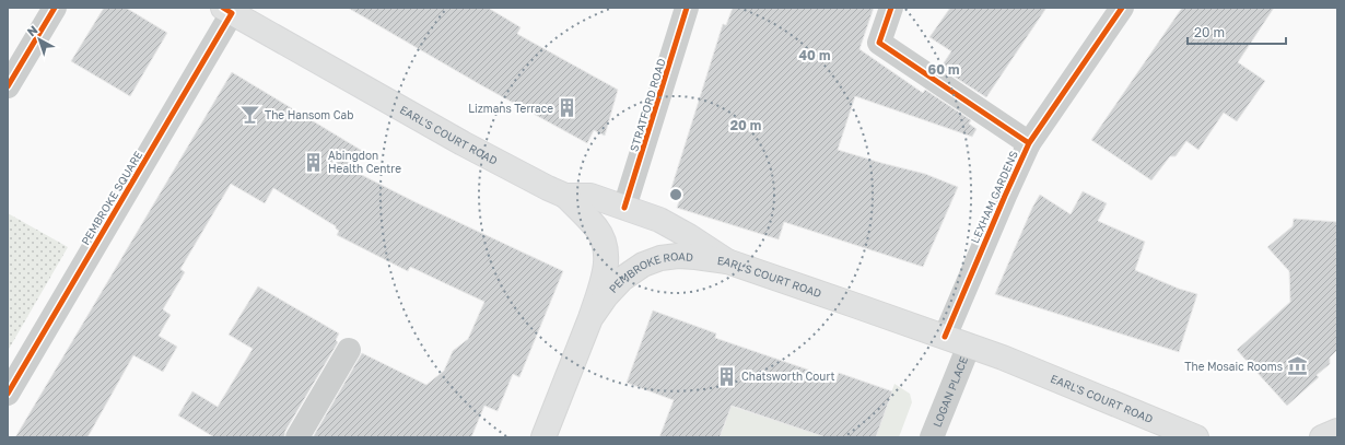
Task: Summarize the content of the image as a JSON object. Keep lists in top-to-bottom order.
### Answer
{
  "streets": {
    "main road": ["EARL'S COURT ROAD", "PEMBROKE ROAD"],
    "street": [
      "STRATFORD ROAD",
      "LEXHAM GARDENS",
      "PEMBROKE SQUARE",
      "LOGAN PLACE"
    ]
  },
  "crossings": [
    ["STRATFORD ROAD", "EARL'S COURT ROAD"],
    ["EARL'S COURT ROAD", "LEXHAM GARDENS"],
    ["EARL'S COURT ROAD", "PEMBROKE SQUARE"],
    ["EARL'S COURT ROAD", "PEMBROKE ROAD"],
    ["EARL'S COURT ROAD", "LOGAN PLACE"]
  ],
  "places": {
    "building": ["Lizmans Terrace", "Abingdon Health Centre", "Chatsworth Court"],
    "bar": ["The Hansom Cab"],
    "museum": ["The Mosaic Rooms"]
  },
  "scale_bar": "20 m",
  "north": "top left",
  "rings": ["40 m", "60 m", "20 m"]
}
